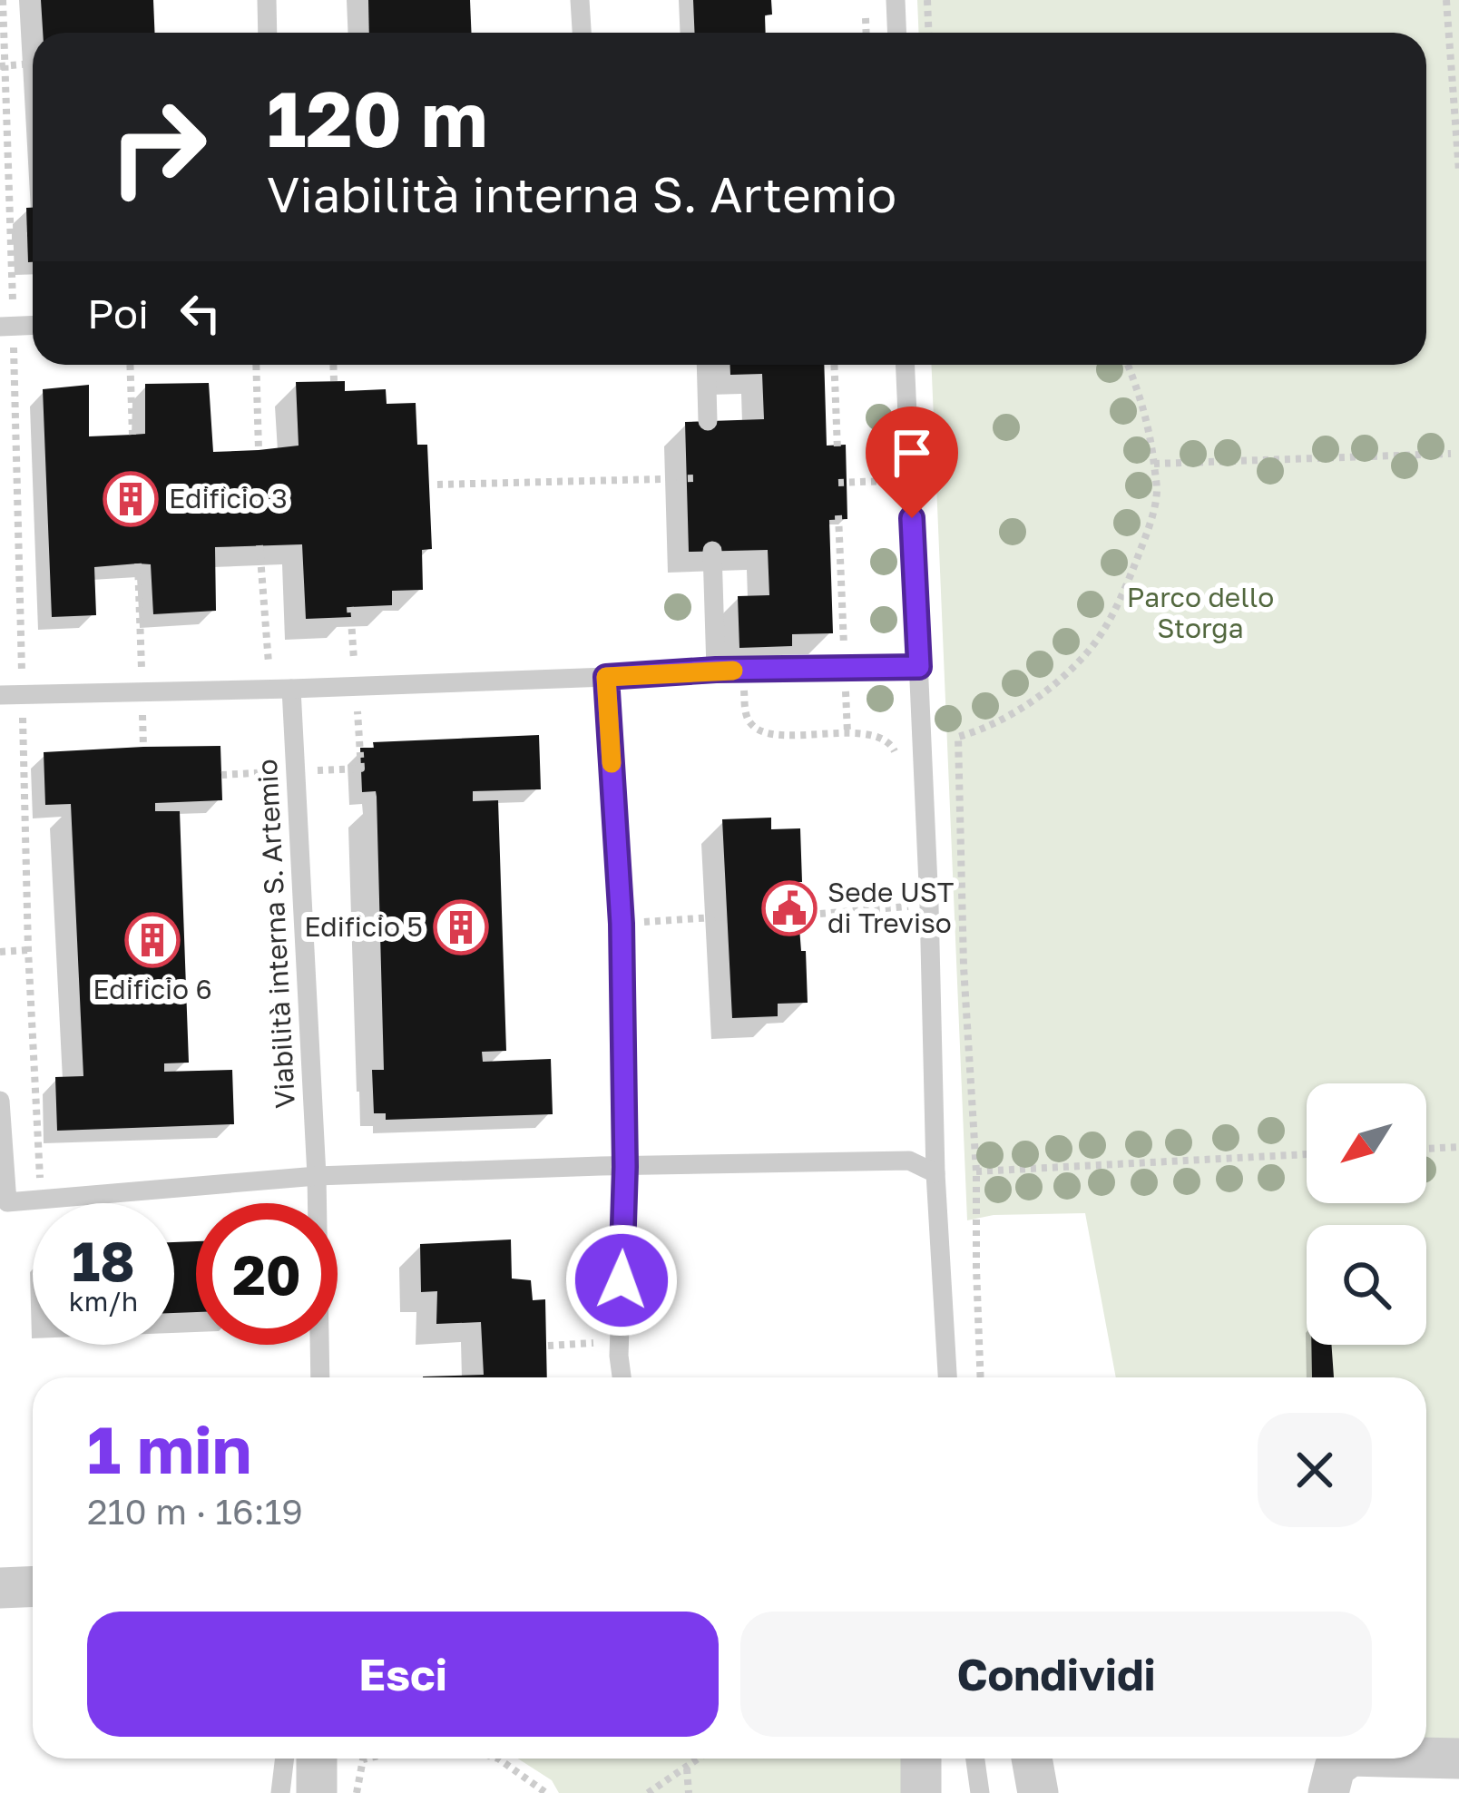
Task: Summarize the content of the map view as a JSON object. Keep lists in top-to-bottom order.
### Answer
{
  "streets": {
    "lane": ["Viabilità interna S. Artemio"]
  },
  "parks": ["Parco dello Storga"],
  "places": {
    "building": ["Edificio 3", "Edificio 5", "Edificio 6"],
    "public building": ["Sede UST di Treviso"]
  },
  "north": "bottom left",
  "page": {
    "turn": ["120 m", "Viabilità interna S. Artemio"],
    "then": "Poi",
    "speed": "18 km/h",
    "limit": "20",
    "heading": ["1 min", "210 m · 16:19"],
    "buttons": ["Esci", "Condividi"]
  }
}
